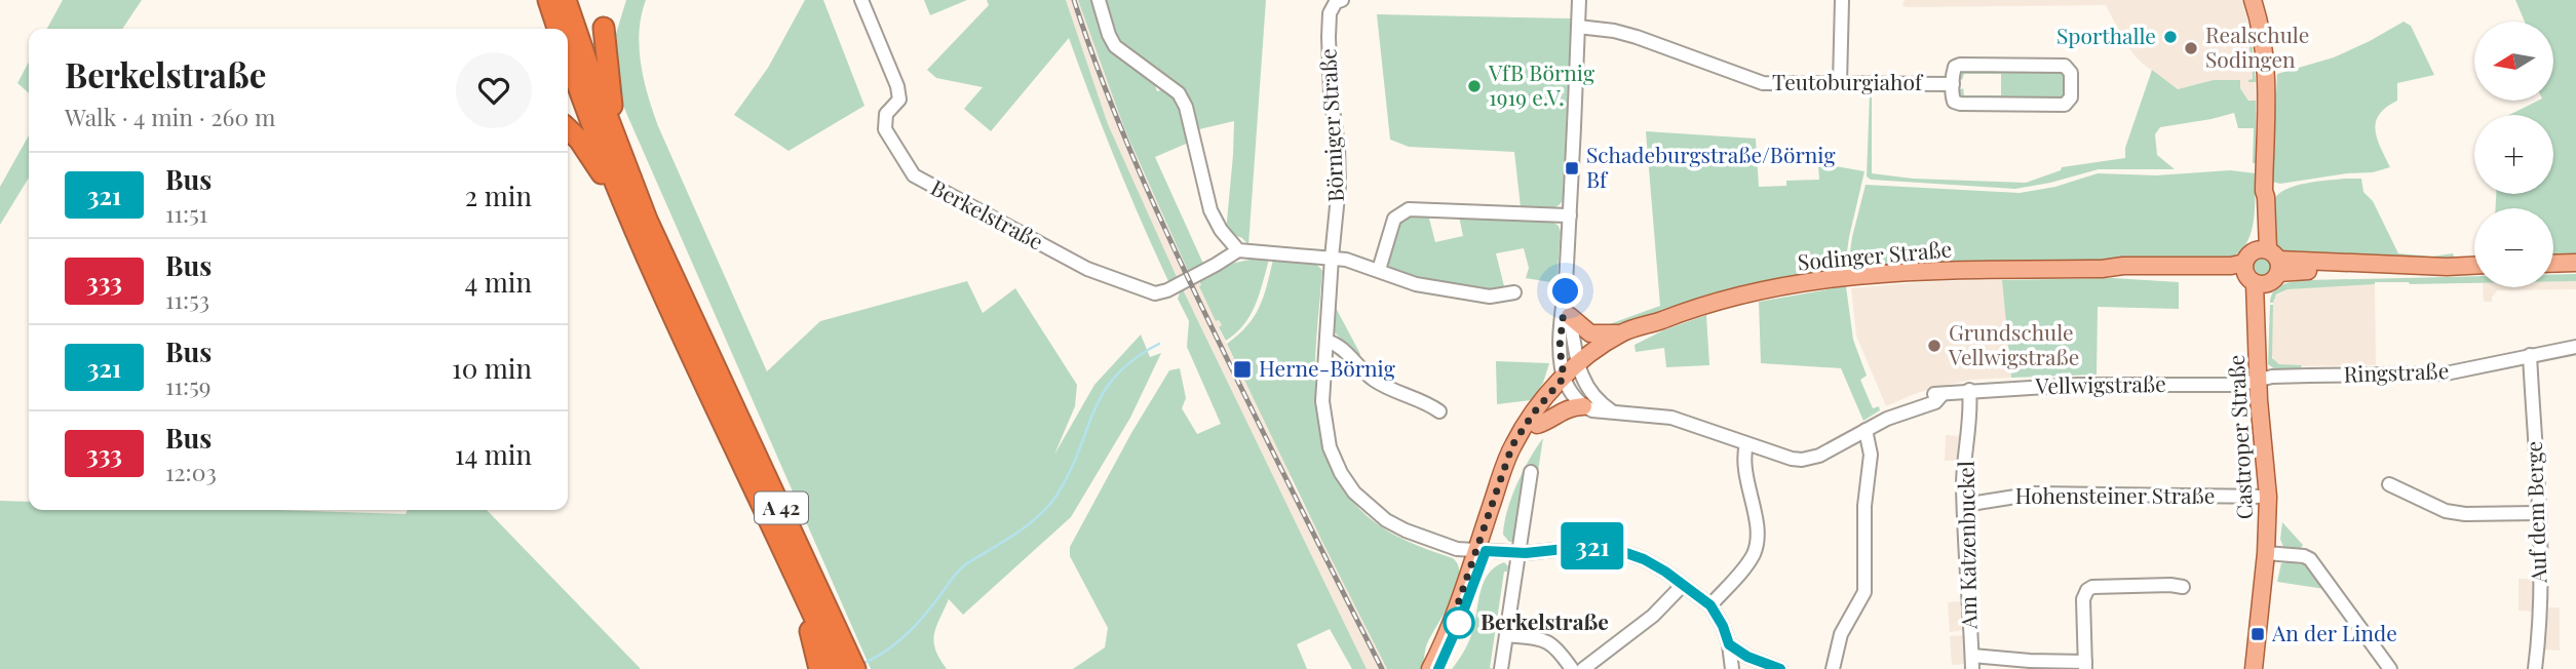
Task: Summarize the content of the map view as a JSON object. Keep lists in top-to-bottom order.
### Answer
{
  "streets": {
    "highway": ["A 42"],
    "main road": ["Sodinger Straße", "Castroper Straße"],
    "street": [
      "Teutoburgiahof",
      "Börniger Straße",
      "Berkelstraße",
      "Ringstraße",
      "Vellwigstraße",
      "Hohensteiner Straße",
      "Auf dem Berge",
      "Am Katzenbuckel"
    ]
  },
  "crossings": [
    ["Sodinger Straße", "Castroper Straße"],
    ["Ringstraße", "Vellwigstraße"],
    ["Ringstraße", "Castroper Straße"],
    ["Ringstraße", "Auf dem Berge"],
    ["Vellwigstraße", "Castroper Straße"],
    ["Vellwigstraße", "Am Katzenbuckel"],
    ["Castroper Straße", "Hohensteiner Straße"],
    ["Hohensteiner Straße", "Am Katzenbuckel"]
  ],
  "places": {
    "other": [
      "Sporthalle",
      "Realschule Sodingen",
      "VfB Börnig 1919 e.V.",
      "Grundschule Vellwigstraße",
      "Berkelstraße"
    ],
    "transit": ["Schadeburgstraße/Börnig Bf", "Herne-Börnig", "An der Linde"]
  },
  "lines": ["bus line 321"],
  "north": "left",
  "page": {
    "on_map": "321",
    "map_buttons": ["+", "−"],
    "heading": ["Berkelstraße", "Walk · 4 min · 260 m"],
    "list": [
      {
        "mark": "321",
        "name": "Bus",
        "note": "11:51",
        "value": "2 min"
      },
      {
        "mark": "333",
        "name": "Bus",
        "note": "11:53",
        "value": "4 min"
      },
      {
        "mark": "321",
        "name": "Bus",
        "note": "11:59",
        "value": "10 min"
      },
      {
        "mark": "333",
        "name": "Bus",
        "note": "12:03",
        "value": "14 min"
      }
    ]
  }
}
